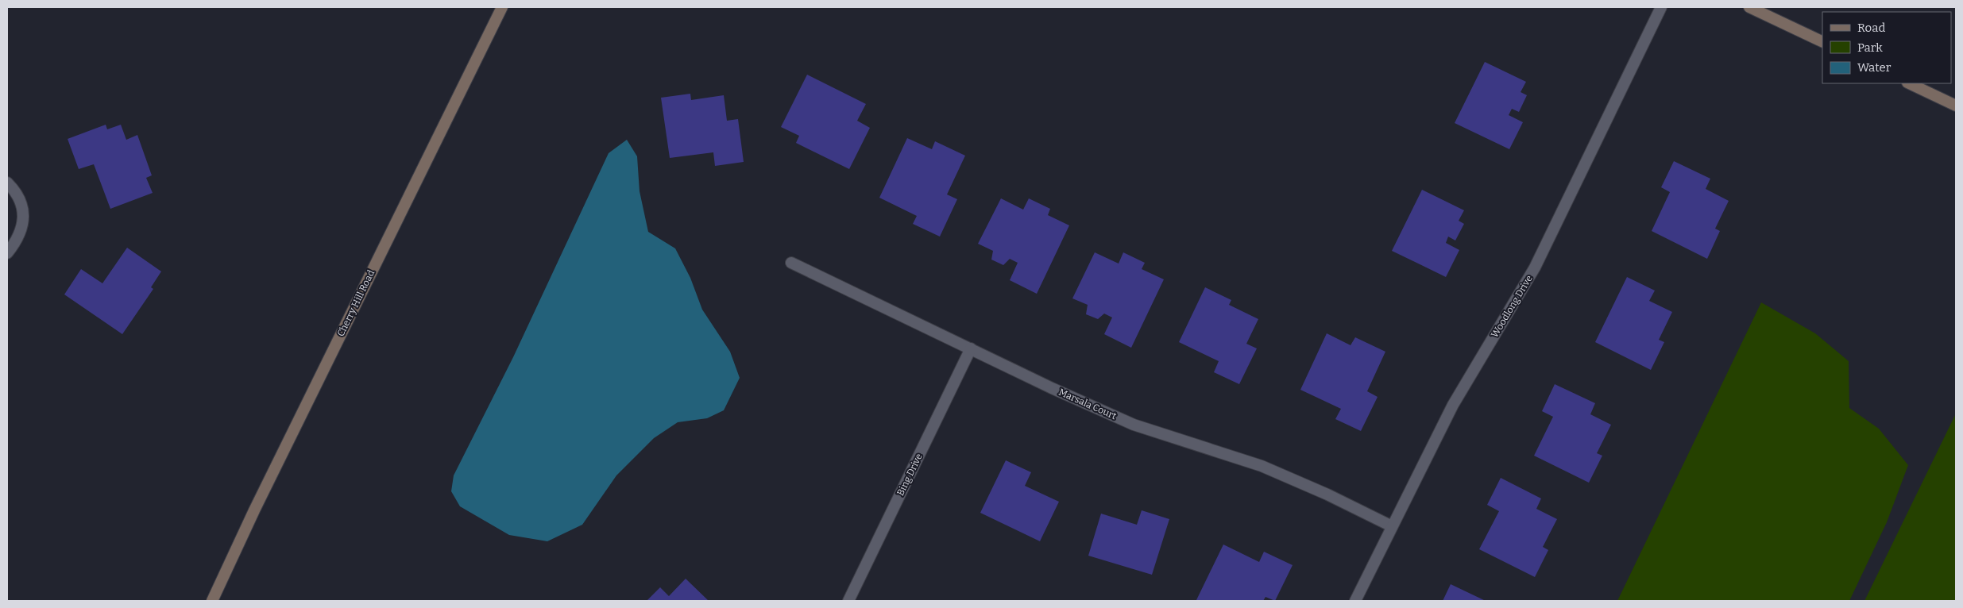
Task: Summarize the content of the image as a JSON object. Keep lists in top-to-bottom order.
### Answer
{
  "streets": {
    "main road": ["Cherry Hill Road"],
    "street": ["Woodlong Drive", "Marsala Court", "Bing Drive"]
  },
  "crossings": [
    ["Woodlong Drive", "Marsala Court"],
    ["Marsala Court", "Bing Drive"]
  ],
  "legend": ["Road", "Park", "Water"]
}
